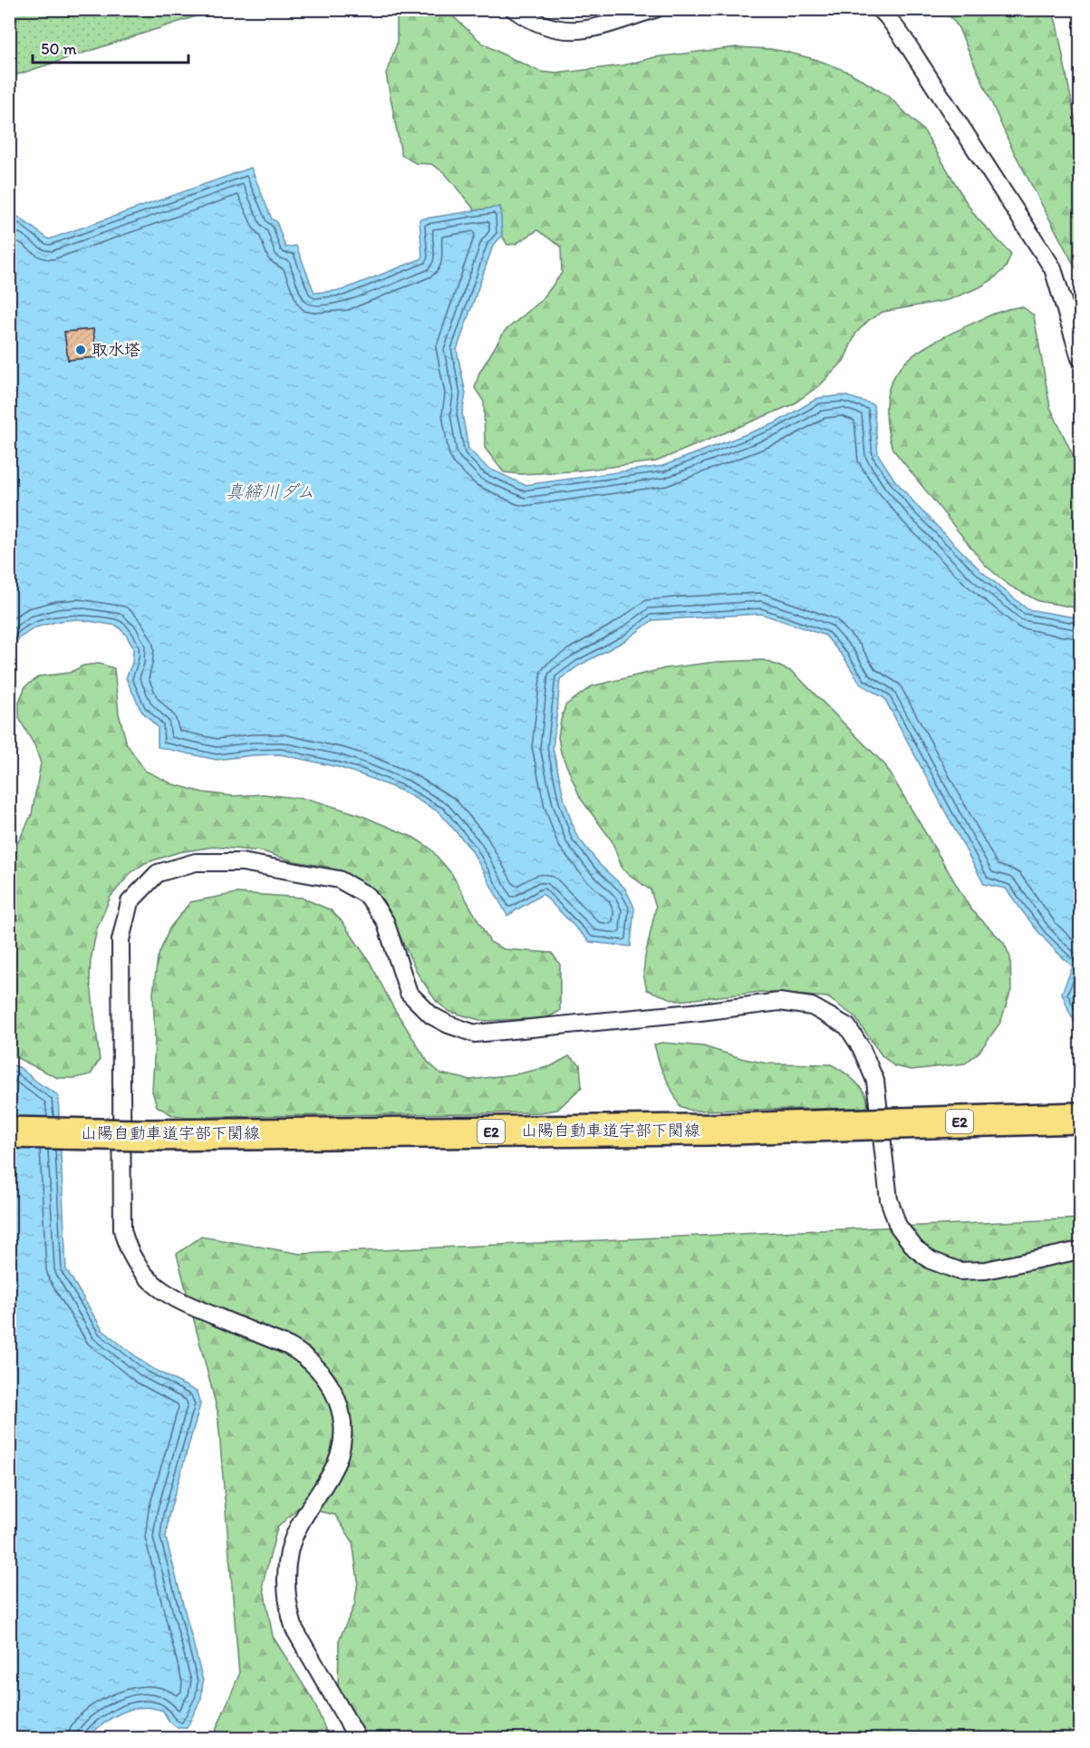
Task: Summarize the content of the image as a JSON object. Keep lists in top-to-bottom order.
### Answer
{
  "streets": {
    "highway": ["E2", "山陽自動車道宇部下関線"]
  },
  "water": ["真締川ダム"],
  "places": ["取水塔"],
  "scale_bar": "50 m"
}
